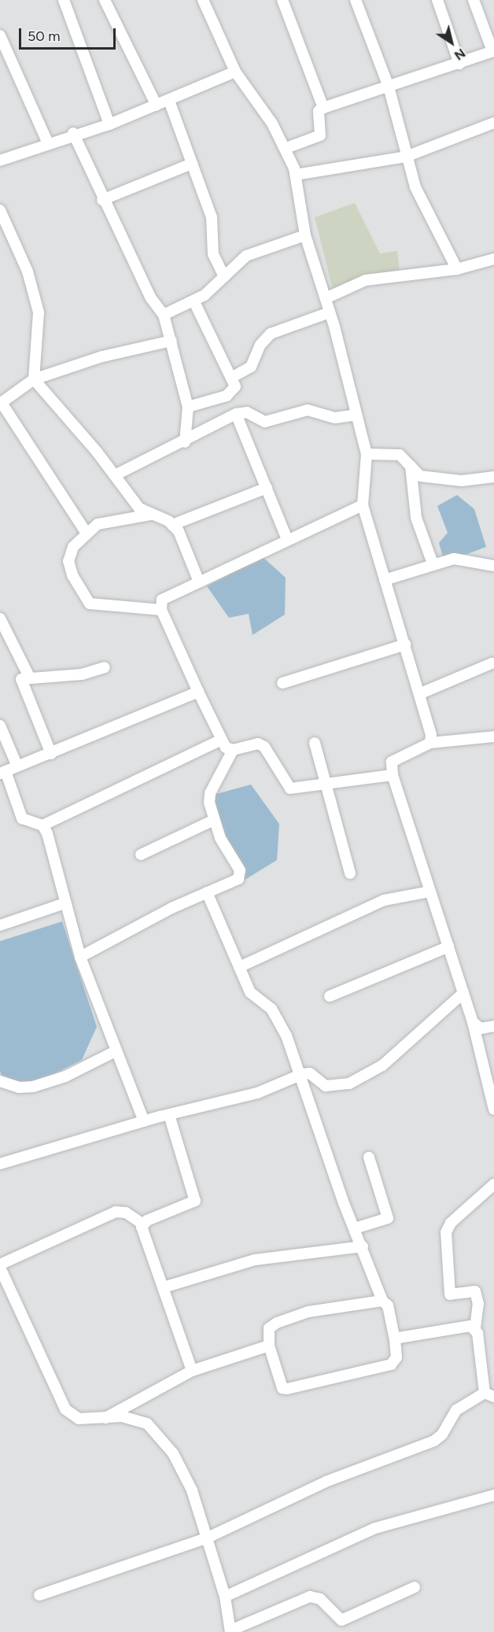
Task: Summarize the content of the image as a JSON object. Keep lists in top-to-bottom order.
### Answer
{
  "scale_bar": "50 m",
  "north": "bottom right"
}
